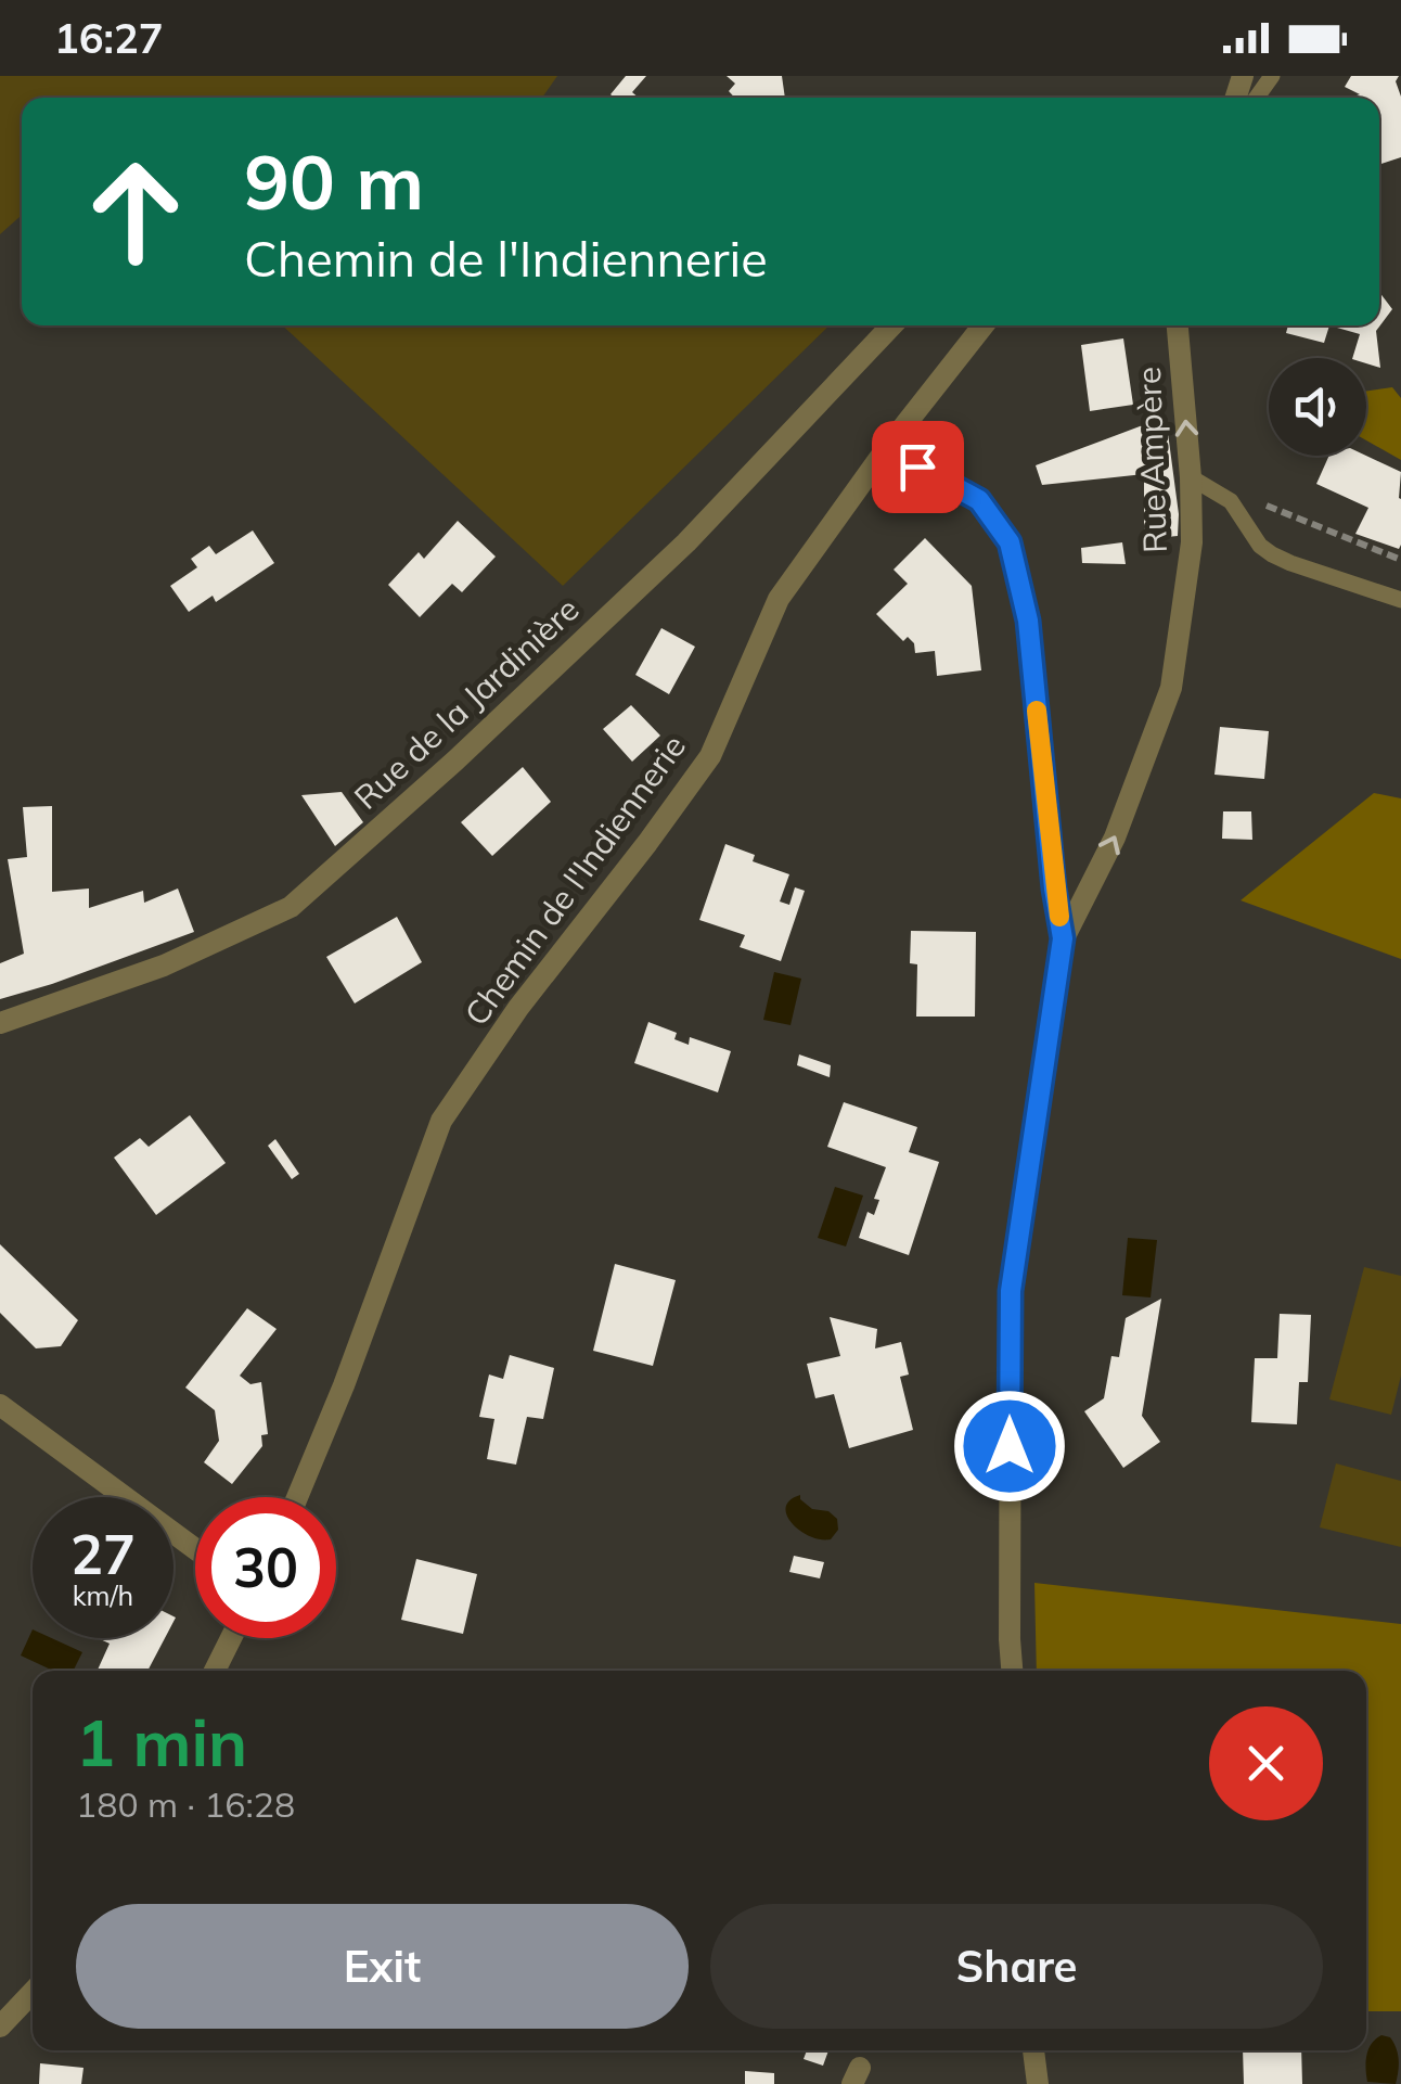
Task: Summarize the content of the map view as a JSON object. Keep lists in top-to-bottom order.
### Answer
{
  "streets": {
    "street": ["Rue Ampère", "Rue de la Jardinière", "Chemin de l'Indiennerie"]
  },
  "one_way": ["Rue Ampère"],
  "page": {
    "status": "16:27",
    "turn": ["90 m", "Chemin de l'Indiennerie"],
    "speed": "27 km/h",
    "limit": "30",
    "heading": ["1 min", "180 m · 16:28"],
    "buttons": ["Exit", "Share"]
  }
}
